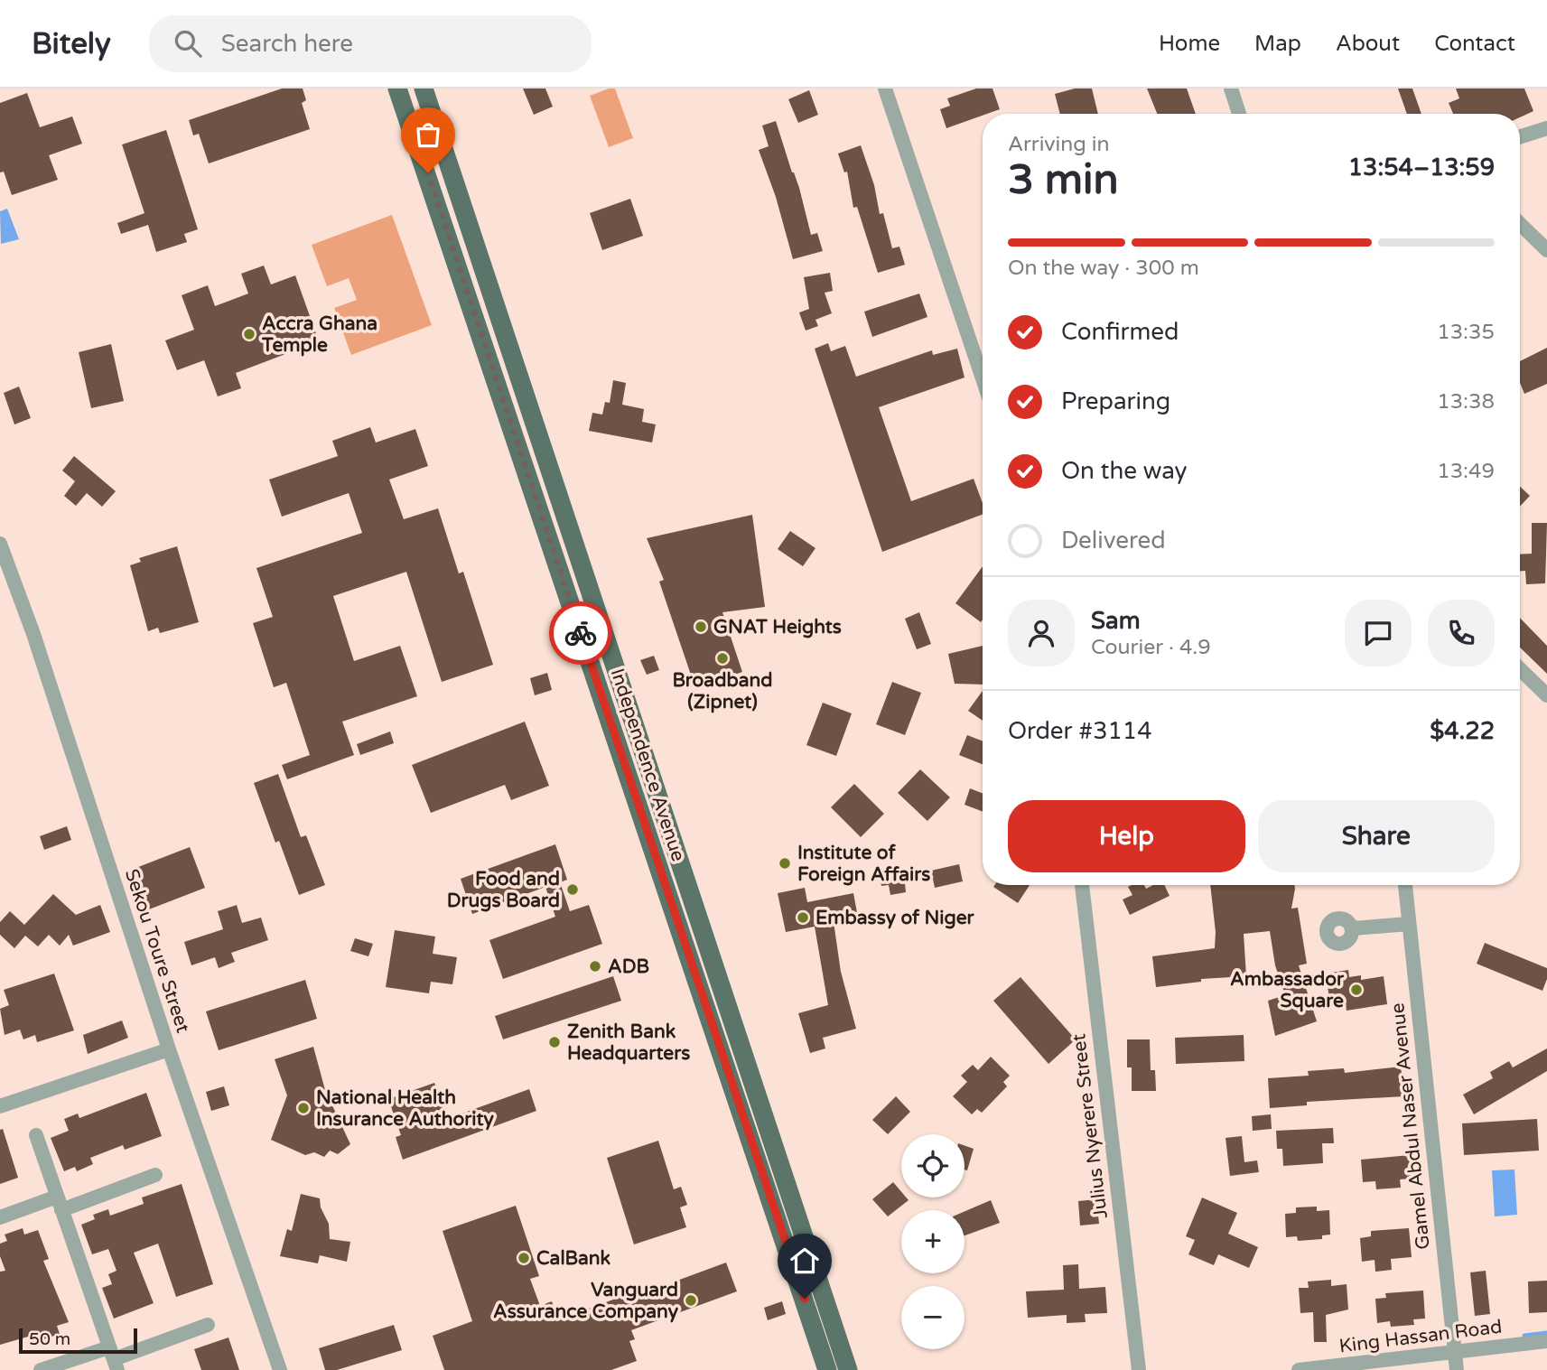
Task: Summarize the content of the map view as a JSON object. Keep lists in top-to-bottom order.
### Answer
{
  "streets": {
    "main road": ["Independence Avenue"],
    "street": [
      "Sekou Toure Street",
      "Julius Nyerere Street",
      "Gamel Abdul Naser Avenue",
      "King Hassan Road"
    ]
  },
  "crossings": [
    ["Gamel Abdul Naser Avenue", "King Hassan Road"]
  ],
  "places": [
    "Accra Ghana Temple",
    "GNAT Heights",
    "Broadband (Zipnet)",
    "Institute of Foreign Affairs",
    "Food and Drugs Board",
    "Embassy of Niger",
    "ADB",
    "Ambassador Square",
    "Zenith Bank Headquarters",
    "National Health Insurance Authority",
    "CalBank",
    "Vanguard Assurance Company"
  ],
  "scale_bar": "50 m",
  "page": {
    "header": "Bitely",
    "search": "Search here",
    "nav": [
      "Home",
      "Map",
      "About",
      "Contact"
    ],
    "heading": ["3 min", "Arriving in", "13:54–13:59"],
    "panel": [
      "Sam",
      "Courier · 4.9",
      "Order #3114",
      "$4.22"
    ],
    "bar": "On the way · 300 m",
    "list": [
      ["Confirmed", "13:35"],
      ["Preparing", "13:38"],
      ["On the way", "13:49"],
      "Delivered"
    ],
    "buttons": ["Help", "Share"],
    "map_buttons": ["+", "−"],
    "scale": "50 m"
  }
}
